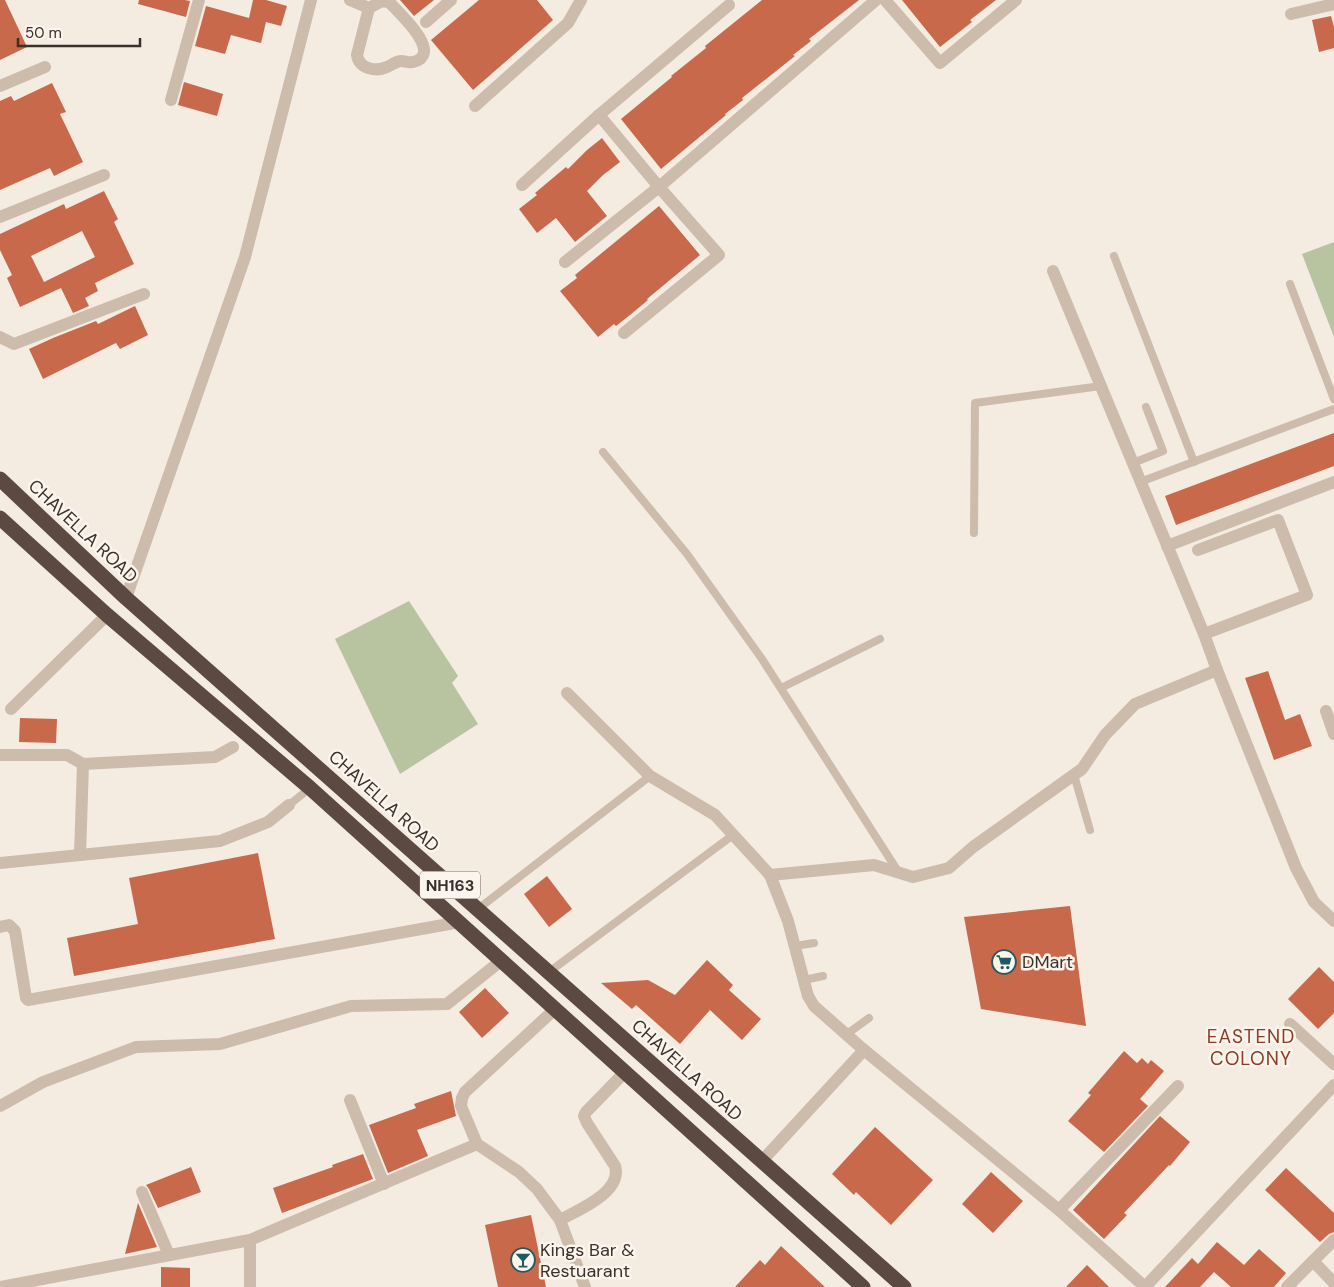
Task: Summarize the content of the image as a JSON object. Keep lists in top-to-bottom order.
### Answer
{
  "streets": {
    "highway": ["CHAVELLA ROAD", "NH163"]
  },
  "districts": ["EASTEND COLONY"],
  "places": {
    "supermarket": ["DMart"],
    "bar": ["Kings Bar & Restuarant"]
  },
  "scale_bar": "50 m"
}
